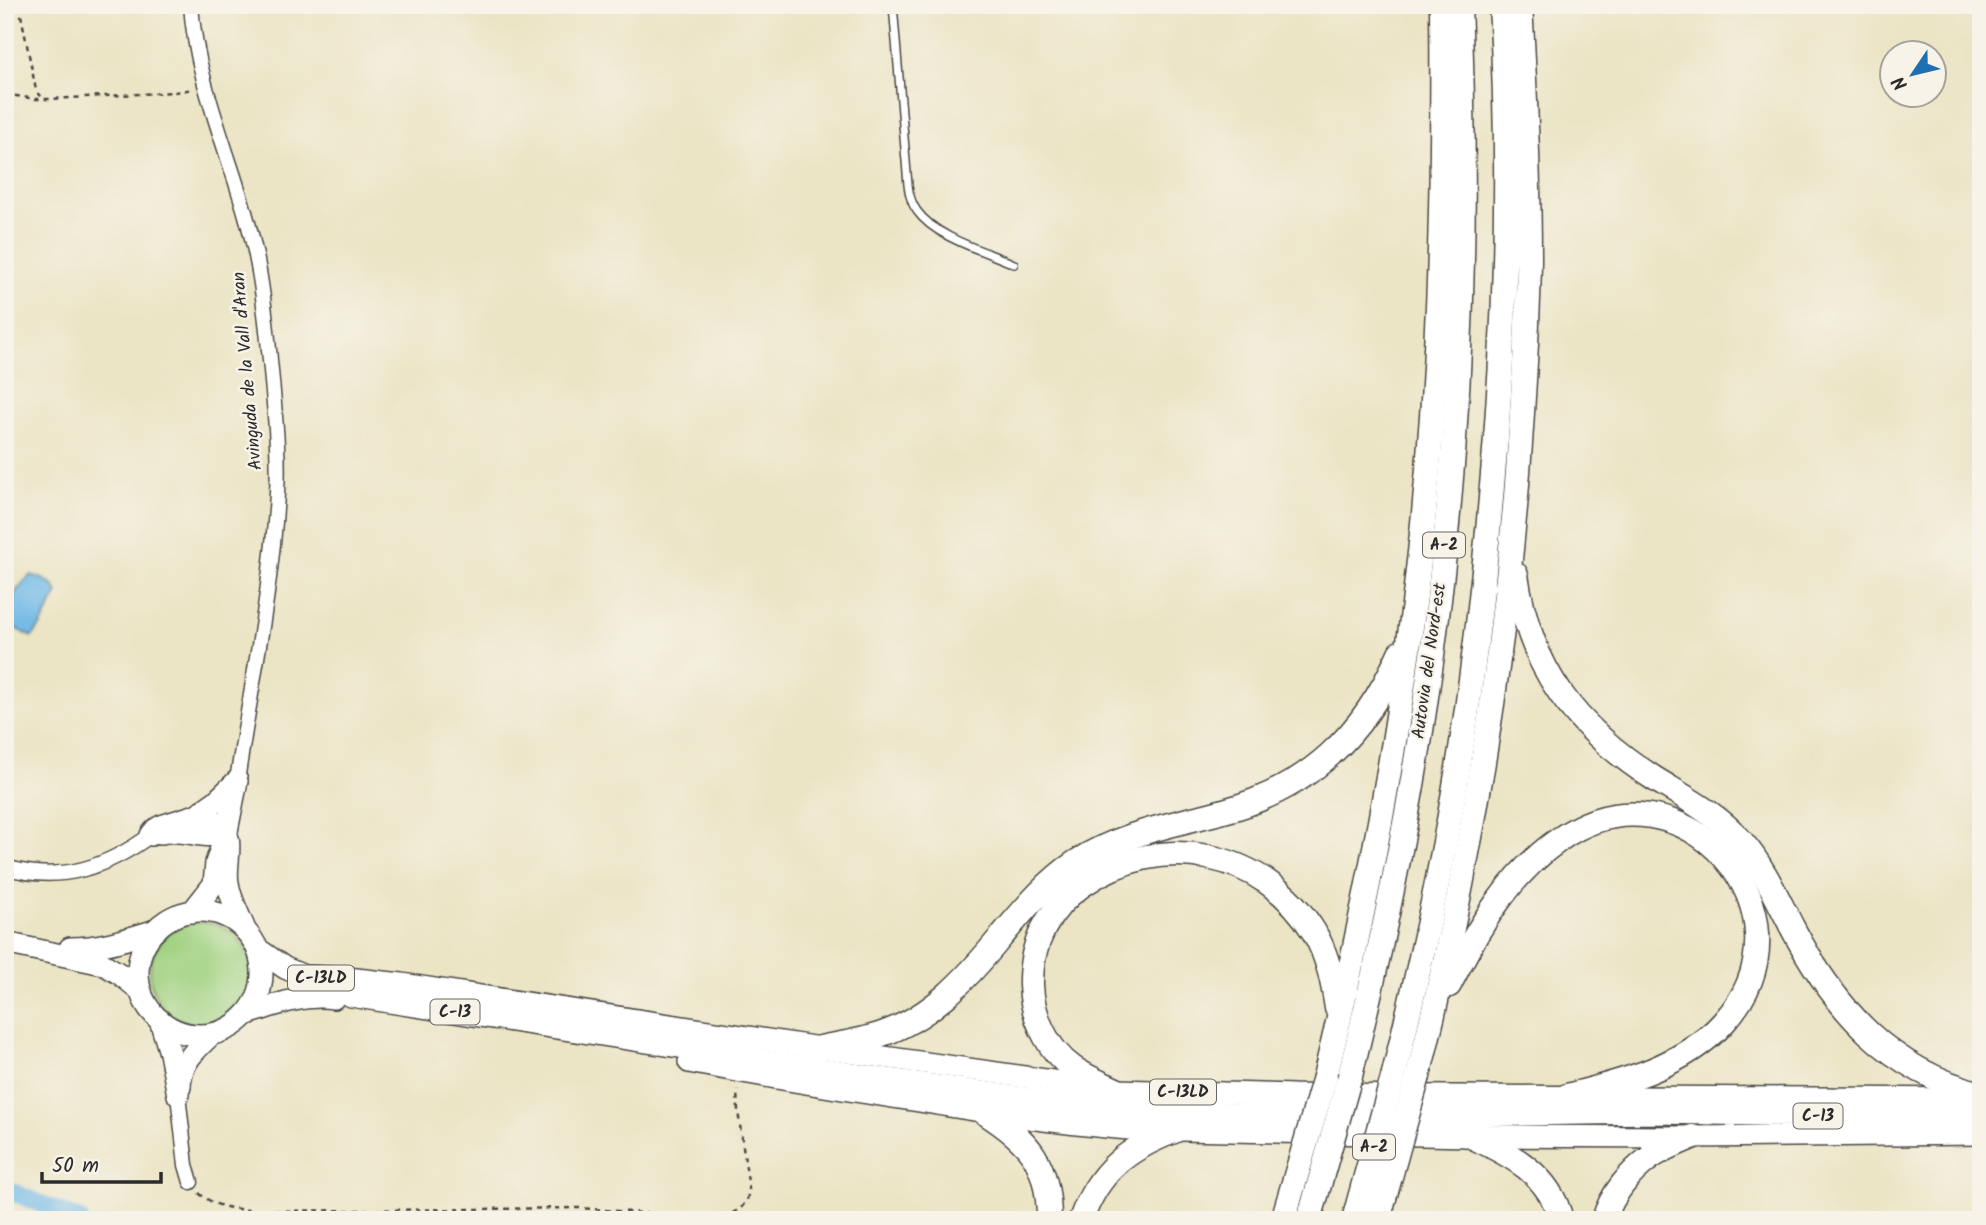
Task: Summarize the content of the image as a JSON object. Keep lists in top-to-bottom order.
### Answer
{
  "streets": {
    "highway": ["A-2", "Autovia del Nord-est"],
    "main road": ["C-13LD", "C-13"],
    "street": ["Avinguda de la Vall d'Aran"]
  },
  "crossings": [
    ["C-13LD", "C-13"]
  ],
  "scale_bar": "50 m",
  "north": "bottom left"
}
